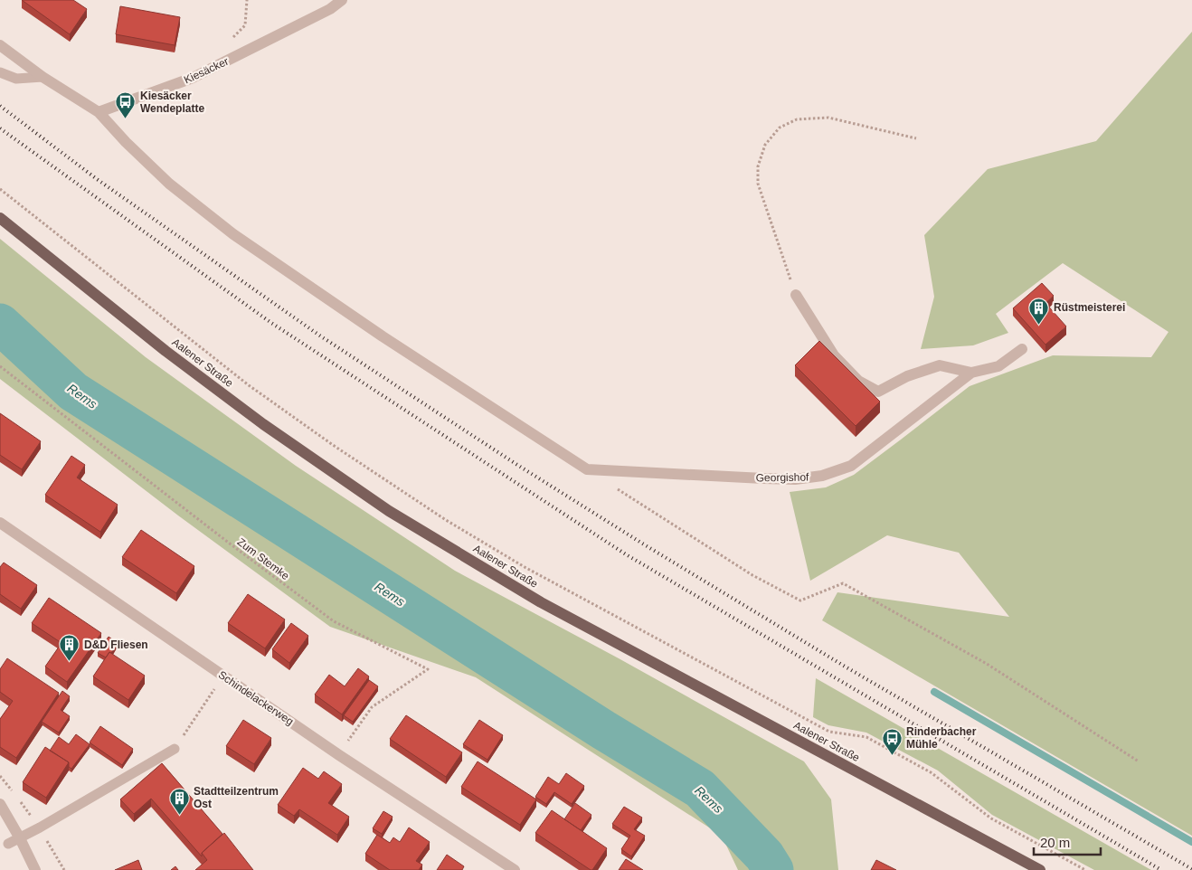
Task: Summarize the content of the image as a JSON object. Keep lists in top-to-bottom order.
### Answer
{
  "streets": {
    "main road": ["Aalener Straße"],
    "street": ["Kiesäcker", "Georgishof", "Schindelackerweg"],
    "path": ["Zum Stemke"]
  },
  "crossings": [
    ["Kiesäcker", "Georgishof"],
    ["Zum Stemke", "Schindelackerweg"]
  ],
  "water": ["Rems"],
  "places": {
    "bus stop": ["Kiesäcker Wendeplatte", "Rinderbacher Mühle"],
    "building": ["Rüstmeisterei", "D&D Fliesen", "Stadtteilzentrum Ost"]
  },
  "scale_bar": "20 m"
}
